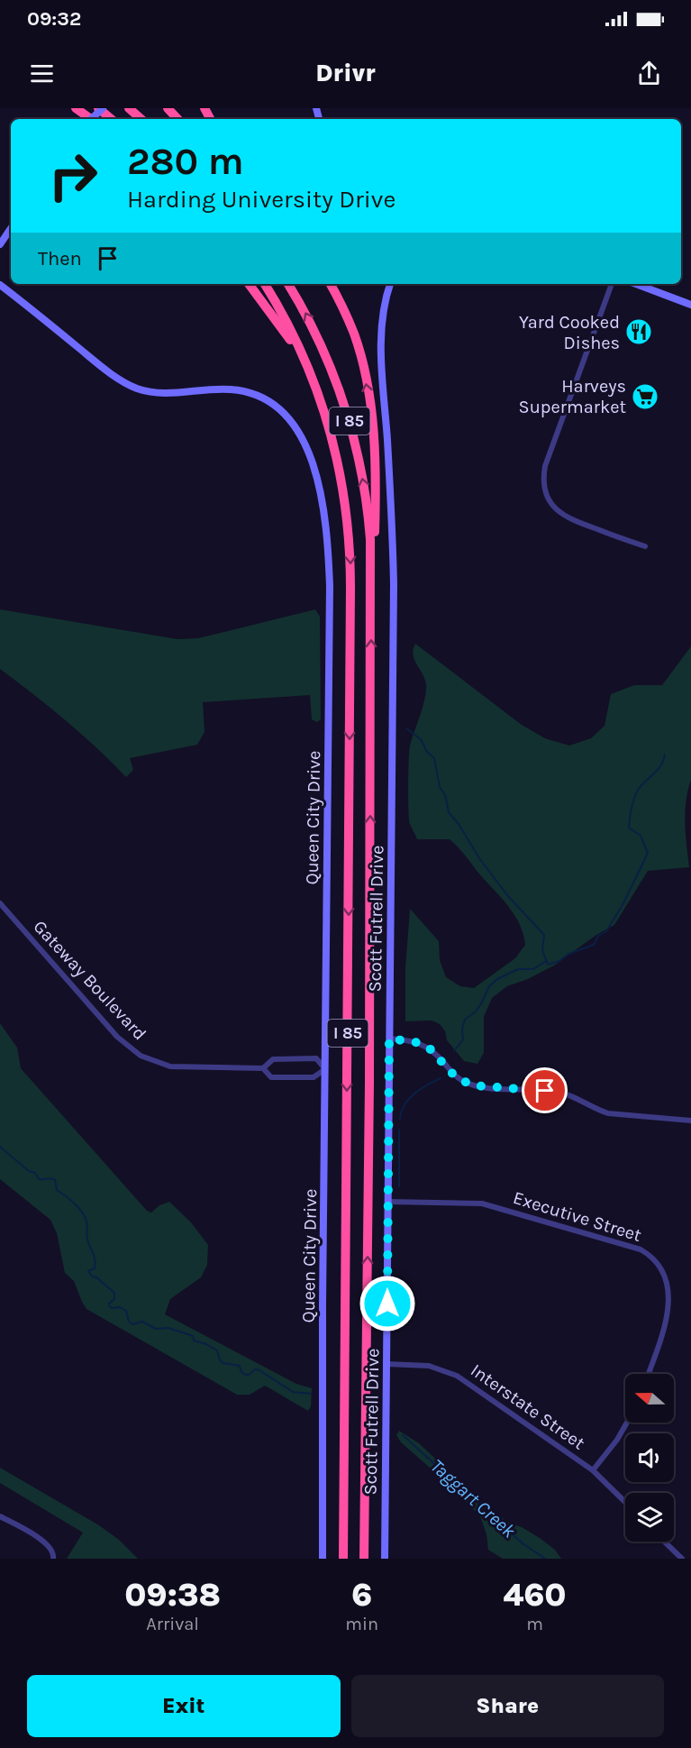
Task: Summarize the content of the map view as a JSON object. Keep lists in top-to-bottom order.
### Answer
{
  "streets": {
    "highway": ["I 85"],
    "street": [
      "Queen City Drive",
      "Scott Futrell Drive",
      "Gateway Boulevard",
      "Executive Street",
      "Interstate Street"
    ]
  },
  "crossings": [
    ["Queen City Drive", "Gateway Boulevard"],
    ["Scott Futrell Drive", "Executive Street"],
    ["Scott Futrell Drive", "Interstate Street"]
  ],
  "water": ["Taggart Creek"],
  "places": {
    "restaurant": ["Yard Cooked Dishes"],
    "supermarket": ["Harveys Supermarket"]
  },
  "north": "left",
  "page": {
    "status": "09:32",
    "header": "Drivr",
    "turn": ["280 m", "Harding University Drive"],
    "then": "Then",
    "eta": [
      "09:38",
      "Arrival",
      "6",
      "min",
      "460",
      "m"
    ],
    "buttons": ["Exit", "Share"]
  }
}
